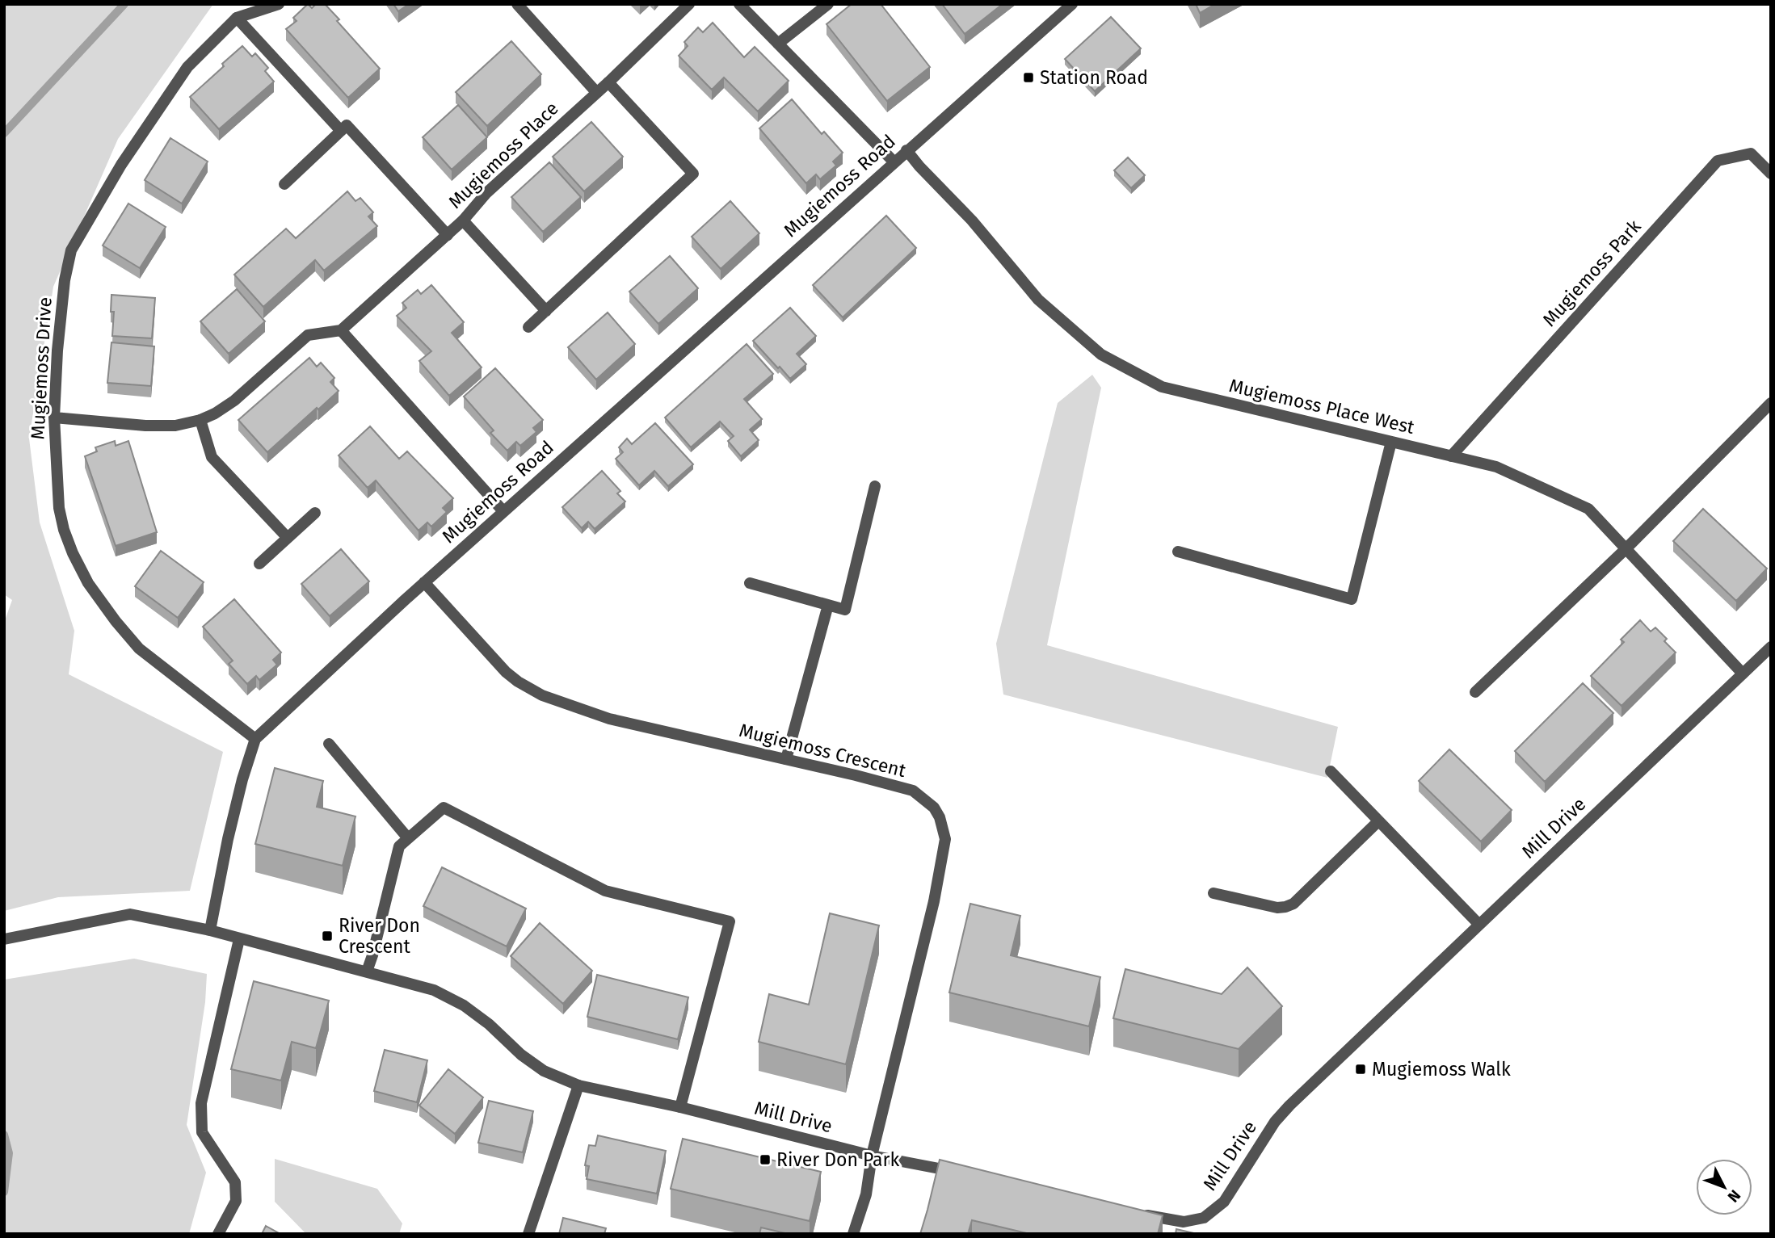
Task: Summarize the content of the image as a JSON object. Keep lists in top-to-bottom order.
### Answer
{
  "streets": {
    "street": [
      "Mugiemoss Place",
      "Mugiemoss Road",
      "Mugiemoss Park",
      "Mugiemoss Drive",
      "Mugiemoss Place West",
      "Mugiemoss Crescent",
      "Mill Drive"
    ]
  },
  "crossings": [
    ["Mugiemoss Road", "Mugiemoss Drive"],
    ["Mugiemoss Road", "Mugiemoss Place West"],
    ["Mugiemoss Road", "Mugiemoss Crescent"],
    ["Mugiemoss Park", "Mugiemoss Place West"],
    ["Mugiemoss Place West", "Mill Drive"],
    ["Mugiemoss Crescent", "Mill Drive"]
  ],
  "places": {
    "transit": [
      "Station Road",
      "River Don Crescent",
      "Mugiemoss Walk",
      "River Don Park"
    ]
  },
  "north": "bottom right"
}
